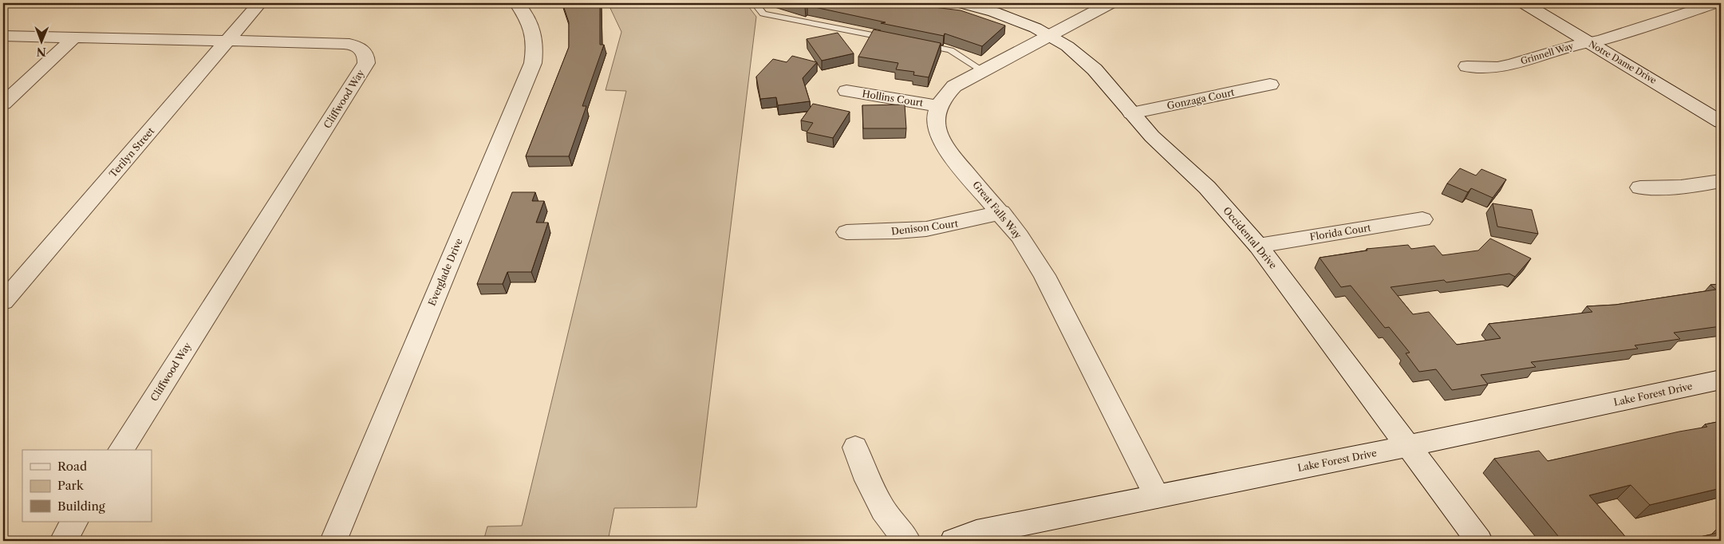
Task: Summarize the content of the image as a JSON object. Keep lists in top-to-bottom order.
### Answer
{
  "streets": {
    "street": [
      "Grinnell Way",
      "Notre Dame Drive",
      "Hollins Court",
      "Cliffwood Way",
      "Gonzaga Court",
      "Terilyn Street",
      "Great Falls Way",
      "Denison Court",
      "Florida Court",
      "Occidental Drive",
      "Everglade Drive",
      "Lake Forest Drive"
    ]
  },
  "crossings": [
    ["Grinnell Way", "Notre Dame Drive"],
    ["Hollins Court", "Great Falls Way"],
    ["Cliffwood Way", "Terilyn Street"],
    ["Gonzaga Court", "Occidental Drive"],
    ["Great Falls Way", "Denison Court"],
    ["Great Falls Way", "Occidental Drive"],
    ["Great Falls Way", "Lake Forest Drive"],
    ["Florida Court", "Occidental Drive"],
    ["Occidental Drive", "Lake Forest Drive"]
  ],
  "legend": ["Road", "Park", "Building"],
  "north": "bottom"
}
